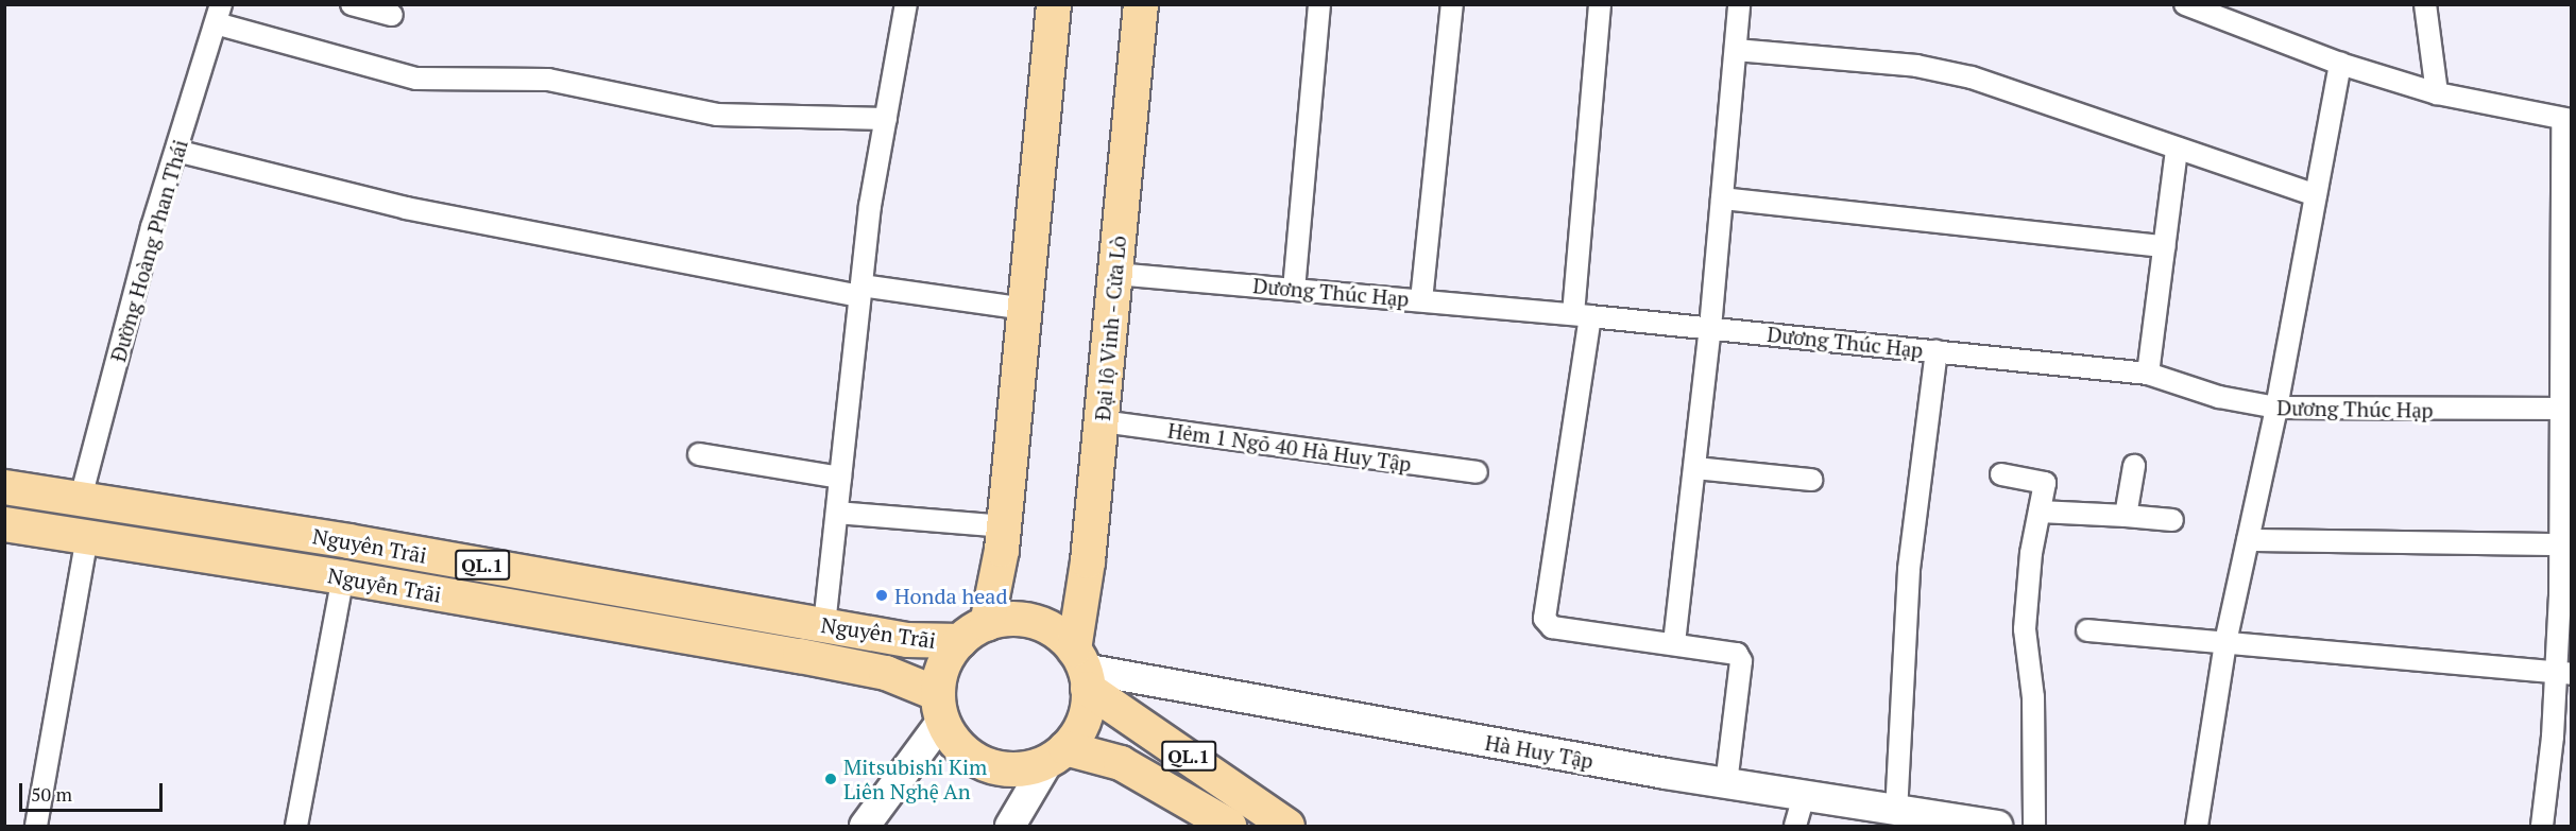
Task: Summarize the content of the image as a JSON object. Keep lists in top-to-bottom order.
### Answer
{
  "streets": {
    "main road": [
      "Đại lộ Vinh - Cửa Lò",
      "Nguyên Trãi",
      "QL.1",
      "Nguyễn Trãi",
      "Hà Huy Tập"
    ],
    "street": ["Đường Hoàng Phan Thái", "Dương Thúc Hạp", "Hẻm 1 Ngõ 40 Hà Huy Tập"]
  },
  "crossings": [
    ["Đường Hoàng Phan Thái", "Nguyên Trãi"],
    ["Dương Thúc Hạp", "Đại lộ Vinh - Cửa Lò"],
    ["Đại lộ Vinh - Cửa Lò", "Hẻm 1 Ngõ 40 Hà Huy Tập"],
    ["Đại lộ Vinh - Cửa Lò", "Nguyên Trãi"],
    ["Đại lộ Vinh - Cửa Lò", "QL.1"],
    ["Đại lộ Vinh - Cửa Lò", "Nguyễn Trãi"],
    ["Đại lộ Vinh - Cửa Lò", "Hà Huy Tập"],
    ["Nguyên Trãi", "QL.1"],
    ["Nguyên Trãi", "Nguyễn Trãi"],
    ["Nguyên Trãi", "Hà Huy Tập"],
    ["QL.1", "Nguyễn Trãi"],
    ["QL.1", "Hà Huy Tập"],
    ["Nguyễn Trãi", "Hà Huy Tập"]
  ],
  "places": ["Honda head", "Mitsubishi Kim Liên Nghệ An"],
  "scale_bar": "50 m"
}
